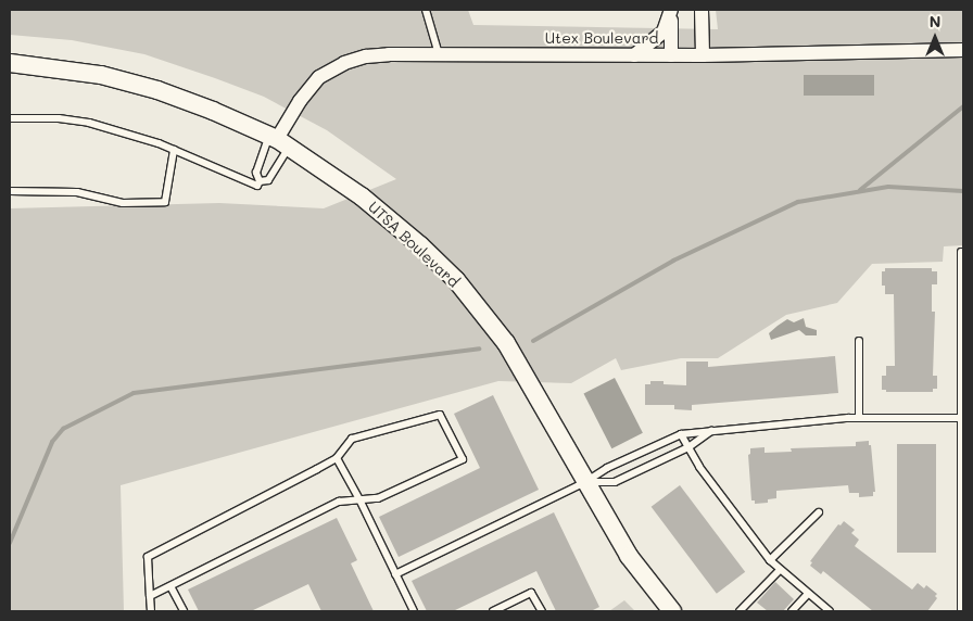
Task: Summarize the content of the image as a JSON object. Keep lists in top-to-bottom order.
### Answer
{
  "streets": {
    "main road": ["UTSA Boulevard"],
    "street": ["Utex Boulevard"]
  },
  "crossings": [
    ["Utex Boulevard", "UTSA Boulevard"]
  ],
  "north": "top"
}
